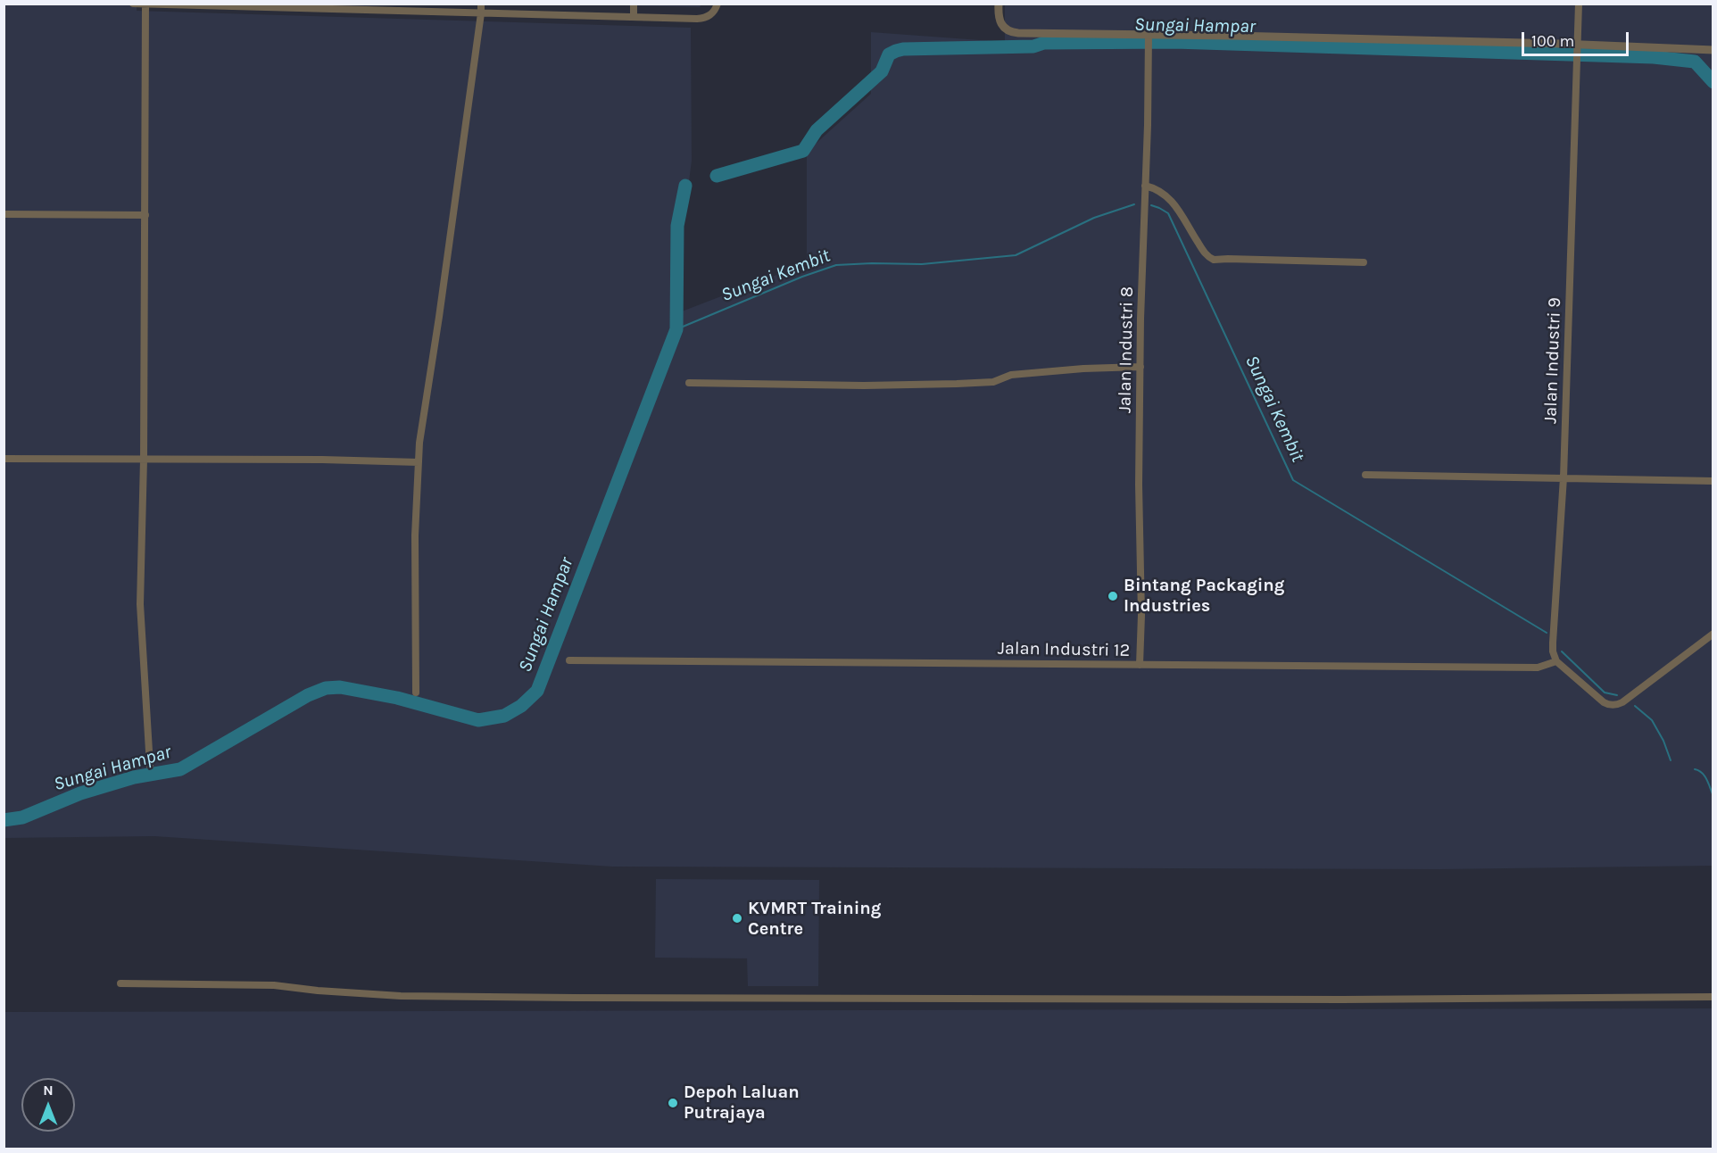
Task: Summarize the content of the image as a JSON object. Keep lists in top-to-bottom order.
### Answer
{
  "streets": {
    "street": ["Jalan Industri 8", "Jalan Industri 9", "Jalan Industri 12"]
  },
  "crossings": [
    ["Jalan Industri 8", "Jalan Industri 12"],
    ["Jalan Industri 9", "Jalan Industri 12"]
  ],
  "water": ["Sungai Hampar", "Sungai Kembit"],
  "places": ["Bintang Packaging Industries", "KVMRT Training Centre", "Depoh Laluan Putrajaya"],
  "scale_bar": "100 m",
  "north": "top"
}
